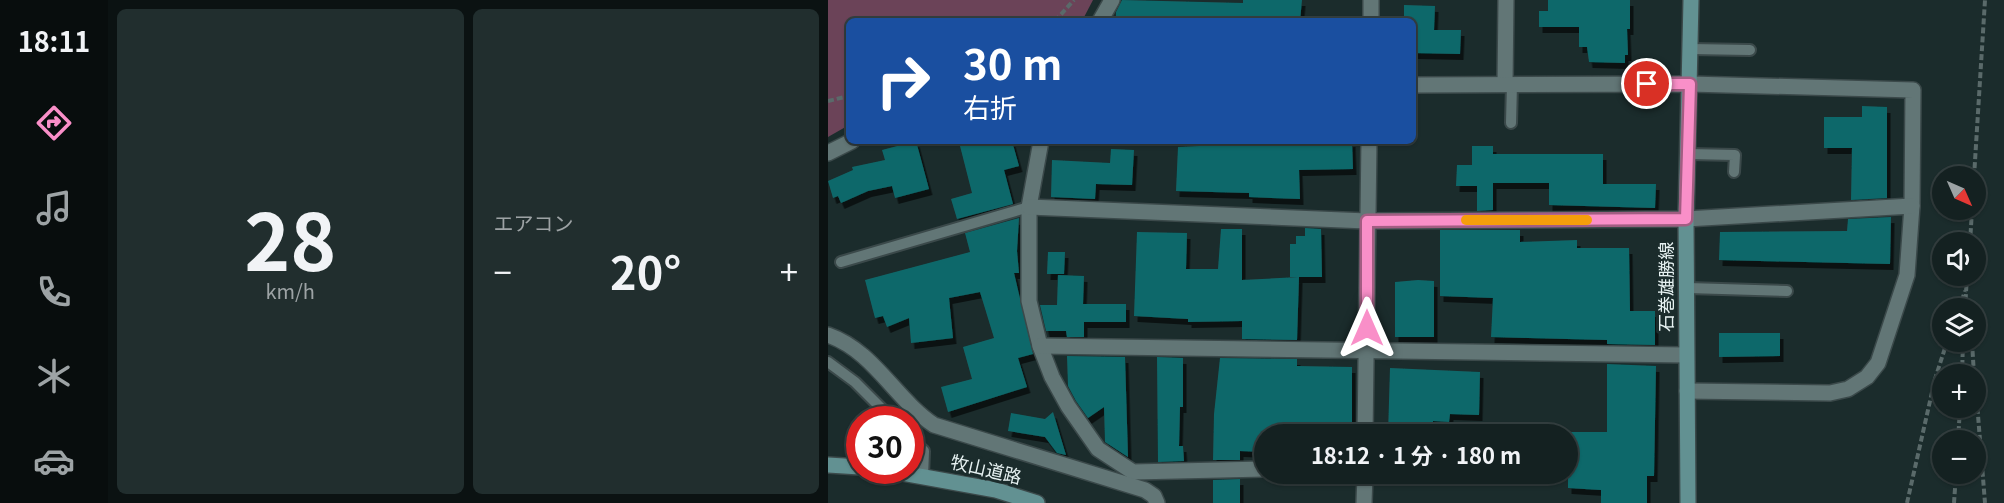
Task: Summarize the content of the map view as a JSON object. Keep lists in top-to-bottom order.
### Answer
{
  "streets": {
    "main road": ["石巻雄勝線", "牧山道路"]
  },
  "north": "bottom right",
  "page": {
    "tabs": "18:11",
    "tile": [
      ["28", "km/h"],
      "エアコン"
    ],
    "turn": ["30 m", "右折"],
    "map_buttons": ["+", "−"],
    "heat": ["−", "20°", "+"],
    "limit": "30",
    "trip": "18:12 · 1 分 · 180 m"
  }
}
